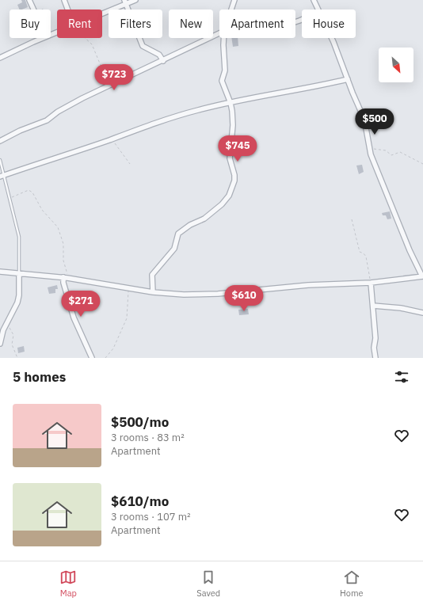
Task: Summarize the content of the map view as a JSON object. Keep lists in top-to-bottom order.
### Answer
{
  "north": "bottom right",
  "page": {
    "chip": [
      "Buy",
      "Rent",
      "Filters",
      "New",
      "Apartment",
      "House"
    ],
    "price": [
      "$723",
      "$500",
      "$745",
      "$610",
      "$271"
    ],
    "heading": "5 homes",
    "list": [
      {
        "name": "$500/mo",
        "note": "3 rooms · 83 m² · Apartment"
      },
      {
        "name": "$610/mo",
        "note": "3 rooms · 107 m² · Apartment"
      }
    ],
    "tabs": ["Map", "Saved", "Home"]
  }
}
